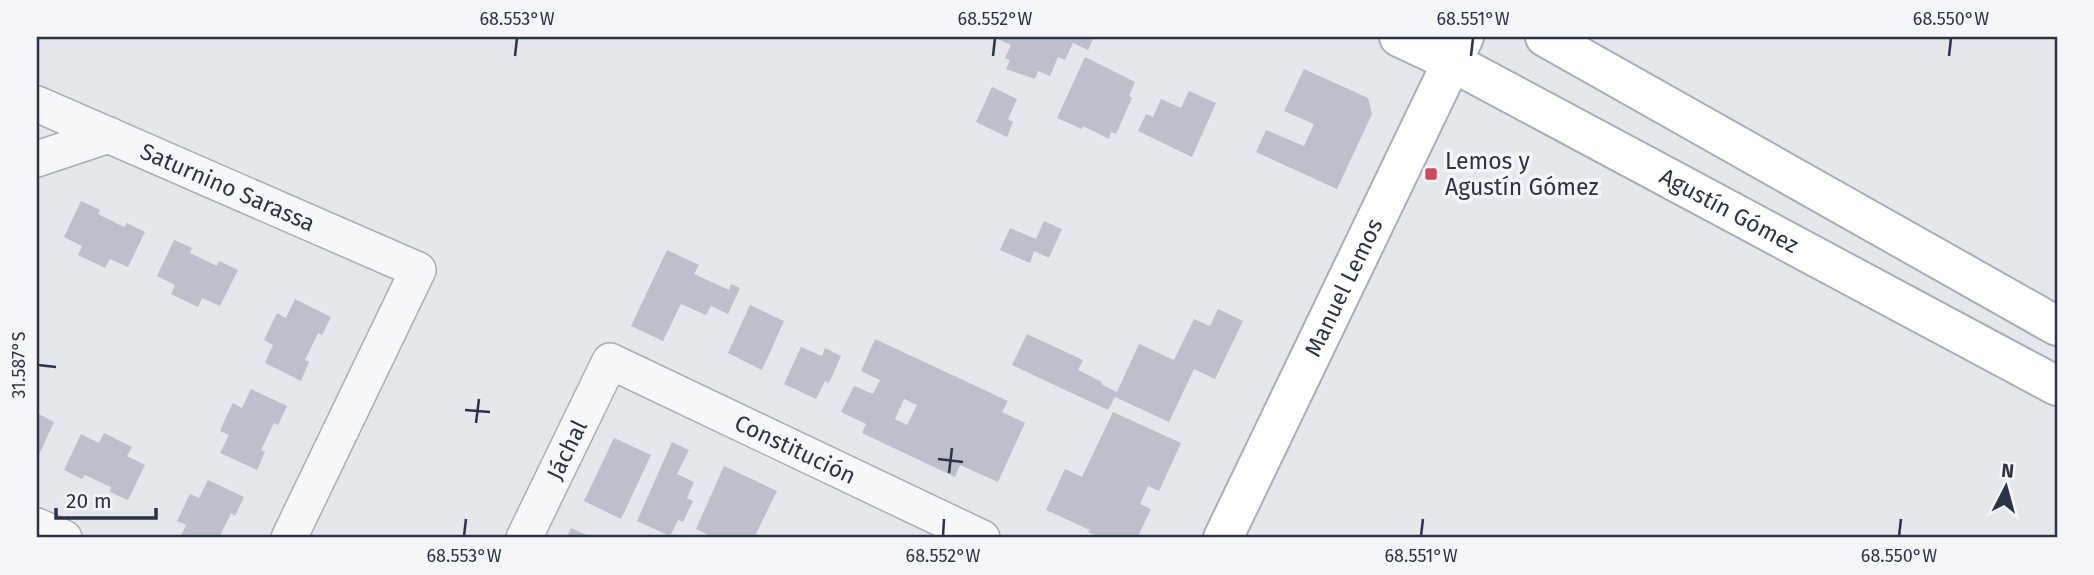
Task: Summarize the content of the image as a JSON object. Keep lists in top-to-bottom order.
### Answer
{
  "streets": {
    "main road": ["Agustín Gómez", "Manuel Lemos"],
    "street": ["Saturnino Sarassa", "Jáchal", "Constitución"]
  },
  "crossings": [
    ["Agustín Gómez", "Manuel Lemos"],
    ["Jáchal", "Constitución"]
  ],
  "places": {
    "transit": ["Lemos y Agustín Gómez"]
  },
  "scale_bar": "20 m",
  "north": "top",
  "coordinates": [
    "68.553°W",
    "68.552°W",
    "68.551°W",
    "68.550°W",
    "31.587°S"
  ]
}
